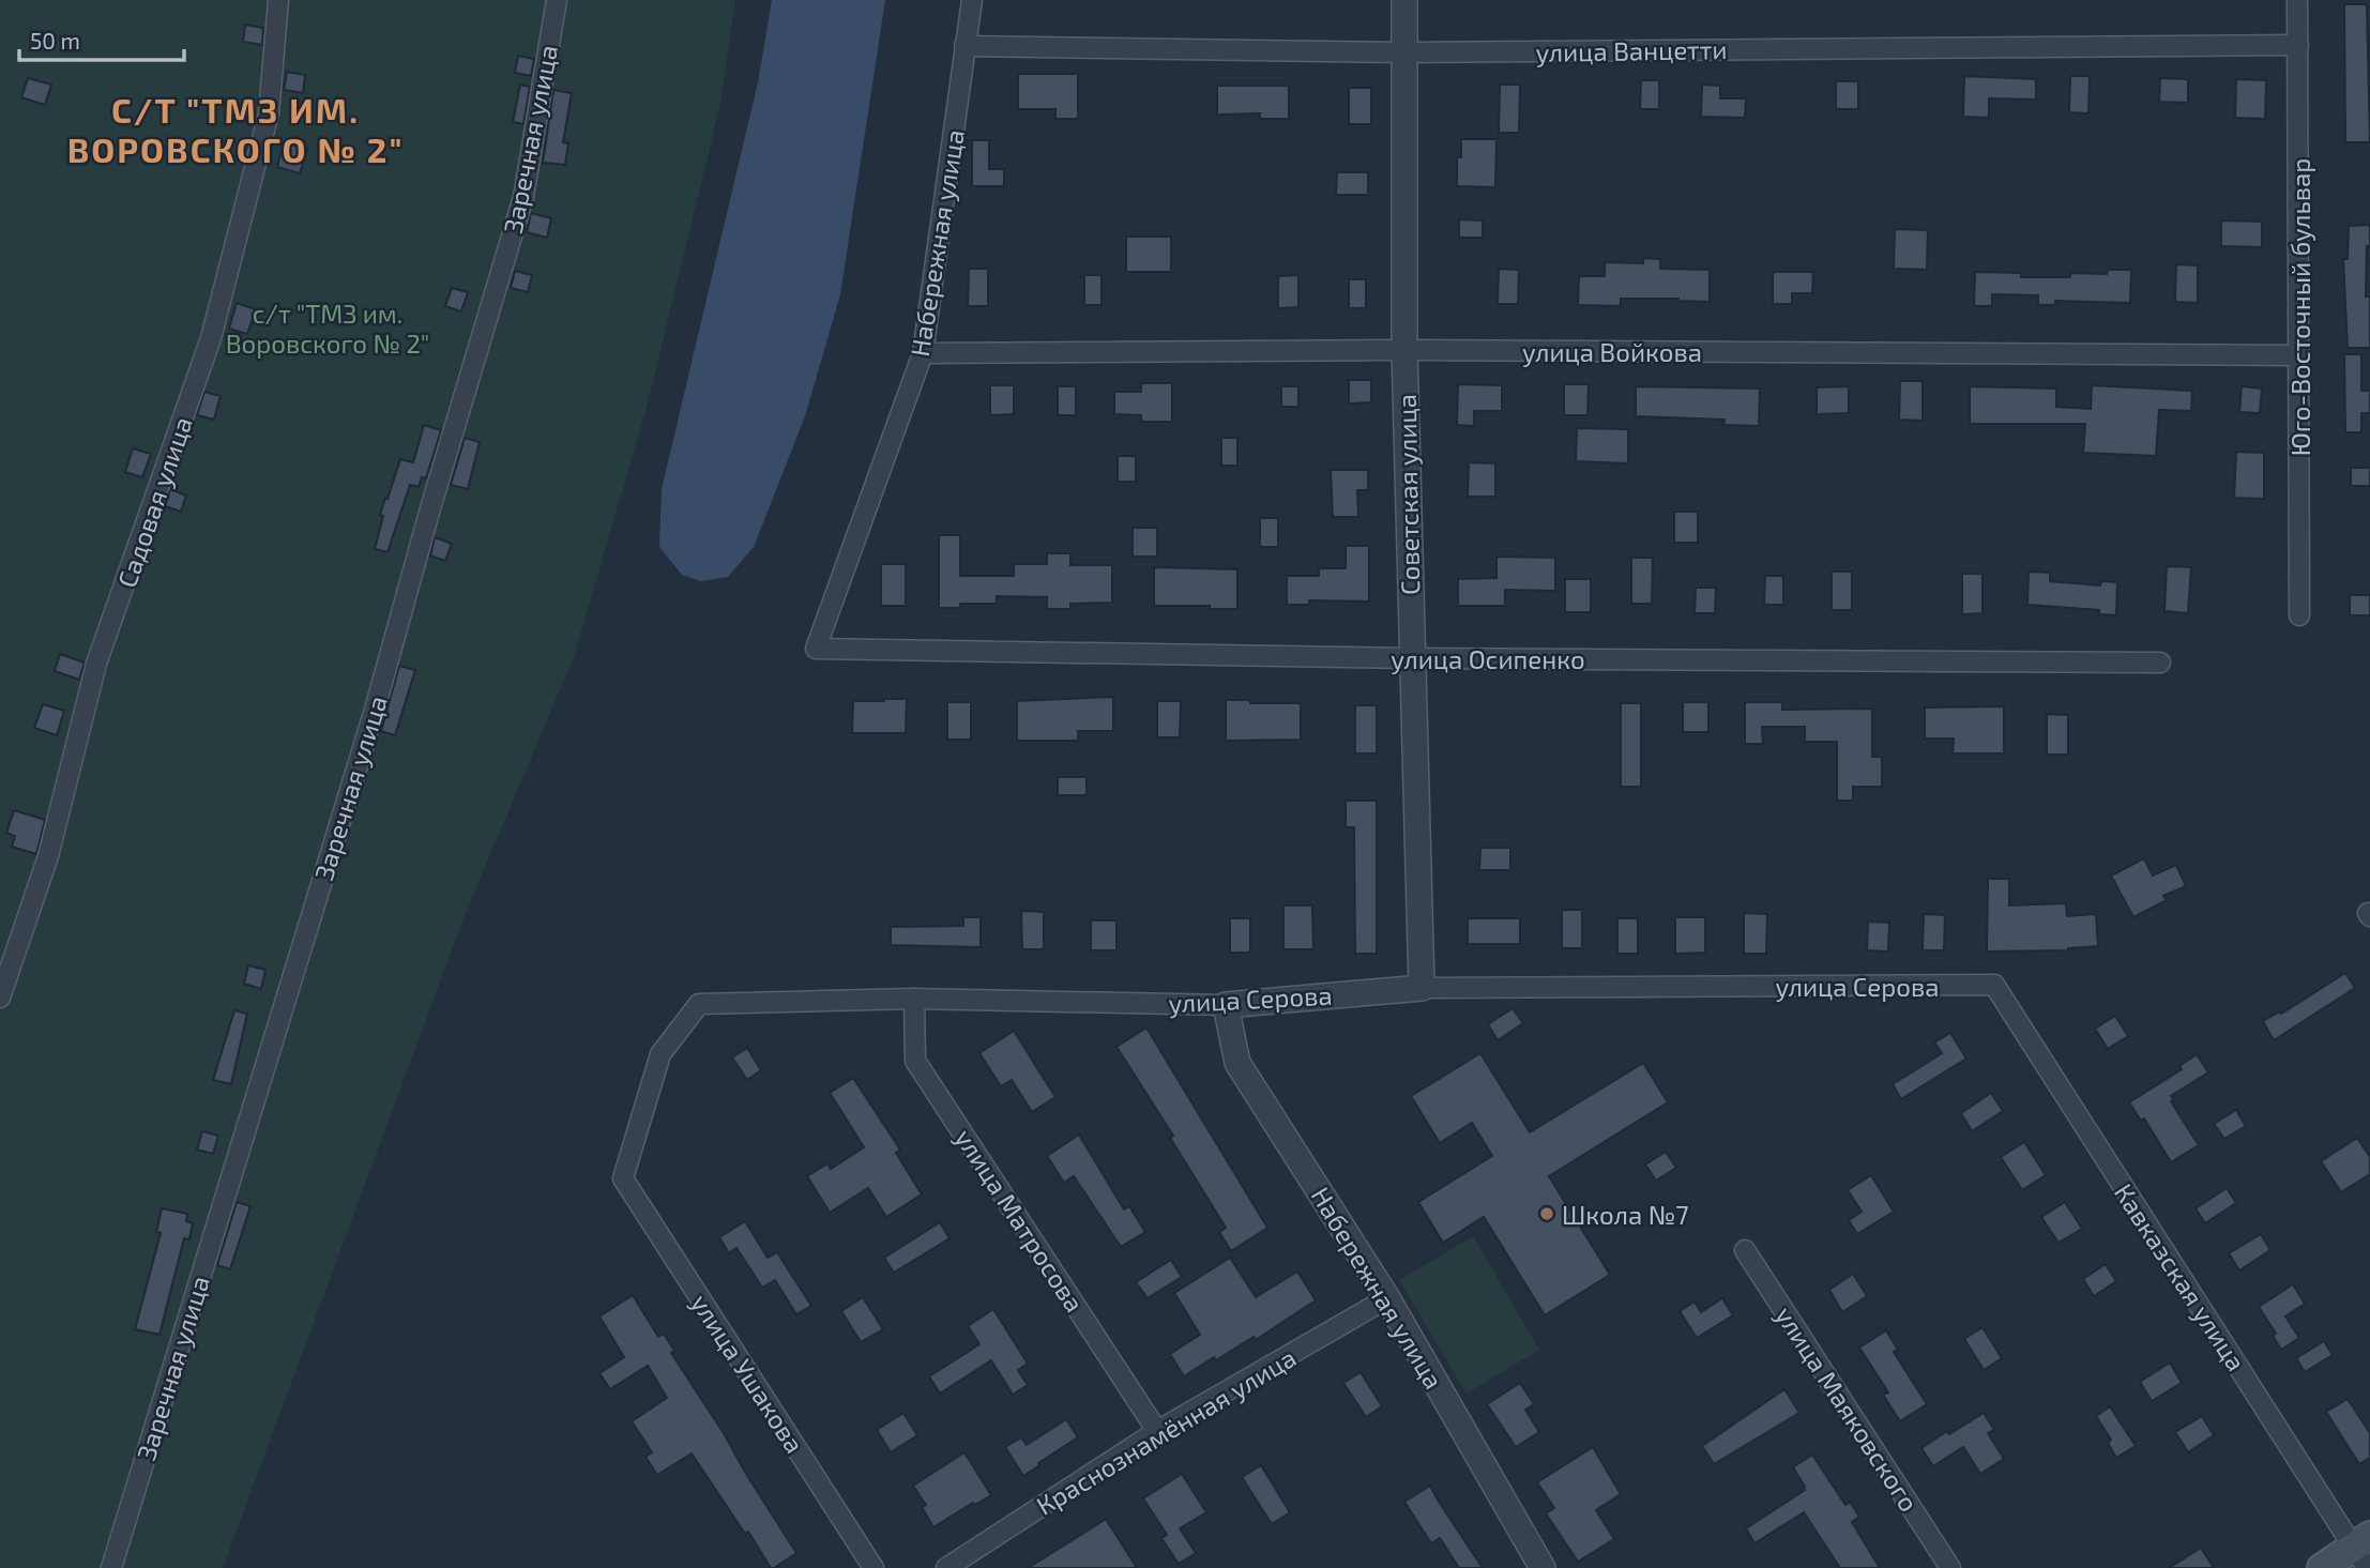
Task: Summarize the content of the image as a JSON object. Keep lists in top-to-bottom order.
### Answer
{
  "streets": {
    "street": [
      "улица Ванцетти",
      "Заречная улица",
      "Набережная улица",
      "Юго-Восточный бульвар",
      "улица Войкова",
      "Советская улица",
      "Садовая улица",
      "улица Осипенко",
      "улица Серова",
      "улица Матросова",
      "Кавказская улица",
      "улица Ушакова",
      "улица Маяковского",
      "Краснознамённая улица"
    ]
  },
  "crossings": [
    ["улица Ванцетти", "Набережная улица"],
    ["улица Ванцетти", "Юго-Восточный бульвар"],
    ["улица Ванцетти", "Советская улица"],
    ["Набережная улица", "улица Войкова"],
    ["Набережная улица", "улица Осипенко"],
    ["Набережная улица", "улица Серова"],
    ["Набережная улица", "Краснознамённая улица"],
    ["Юго-Восточный бульвар", "улица Войкова"],
    ["улица Войкова", "Советская улица"],
    ["Советская улица", "улица Осипенко"],
    ["Советская улица", "улица Серова"],
    ["улица Серова", "улица Матросова"],
    ["улица Серова", "Кавказская улица"],
    ["улица Серова", "улица Ушакова"],
    ["улица Матросова", "Краснознамённая улица"]
  ],
  "districts": ["С/Т \"ТМЗ ИМ. ВОРОВСКОГО № 2\""],
  "parks": ["с/т \"ТМЗ им. Воровского № 2\""],
  "places": ["Школа №7"],
  "scale_bar": "50 m"
}
